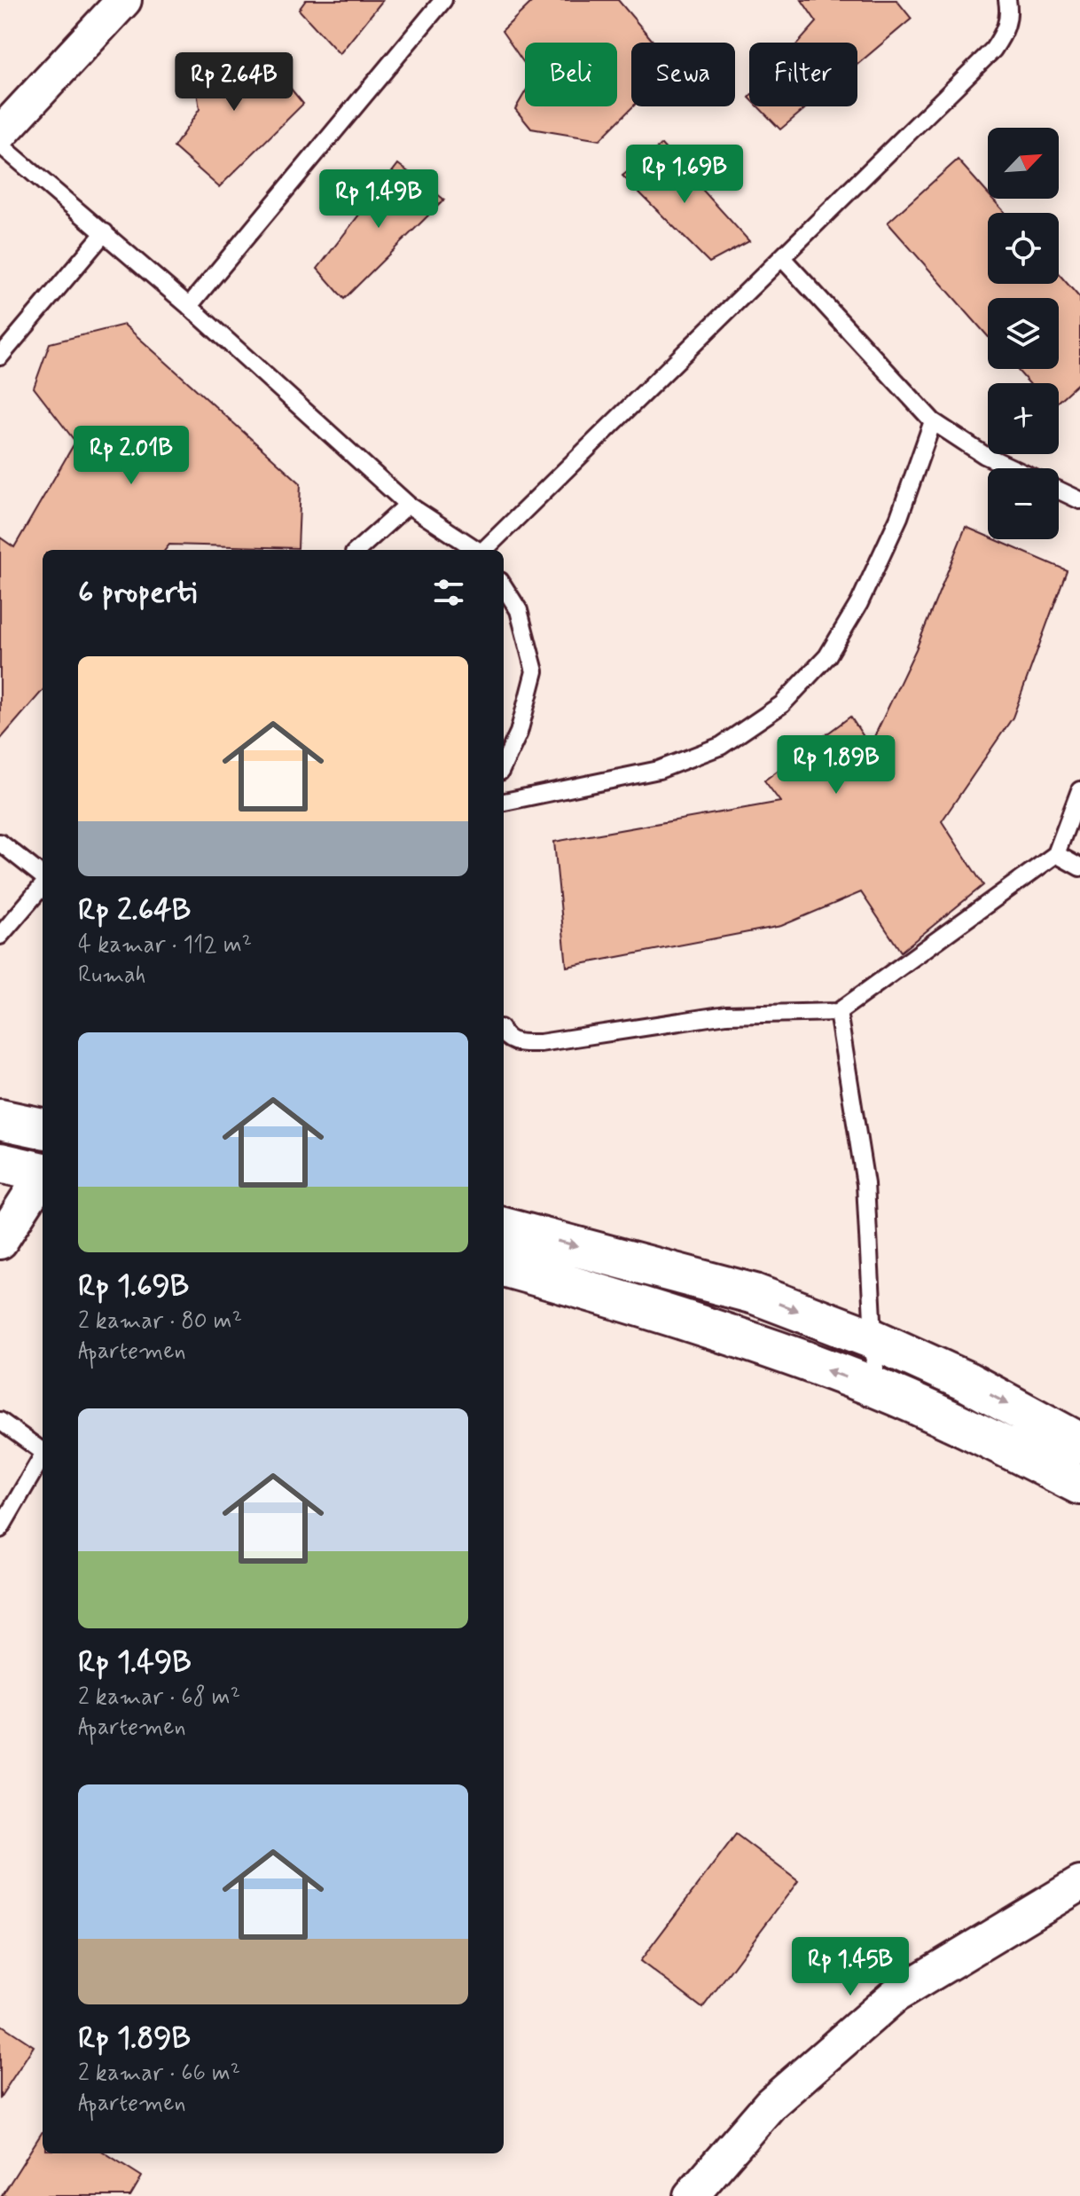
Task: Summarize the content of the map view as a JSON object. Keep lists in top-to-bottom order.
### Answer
{
  "north": "top right",
  "page": {
    "chip": ["Beli", "Sewa", "Filter"],
    "price": [
      "Rp 2.64B",
      "Rp 1.69B",
      "Rp 1.49B",
      "Rp 2.01B",
      "Rp 1.89B",
      "Rp 1.45B"
    ],
    "map_buttons": ["+", "−"],
    "heading": "6 properti",
    "list": [
      {
        "name": "Rp 2.64B",
        "note": "4 kamar · 112 m² · Rumah"
      },
      {
        "name": "Rp 1.69B",
        "note": "2 kamar · 80 m² · Apartemen"
      },
      {
        "name": "Rp 1.49B",
        "note": "2 kamar · 68 m² · Apartemen"
      },
      {
        "name": "Rp 1.89B",
        "note": "2 kamar · 66 m² · Apartemen"
      }
    ]
  }
}
